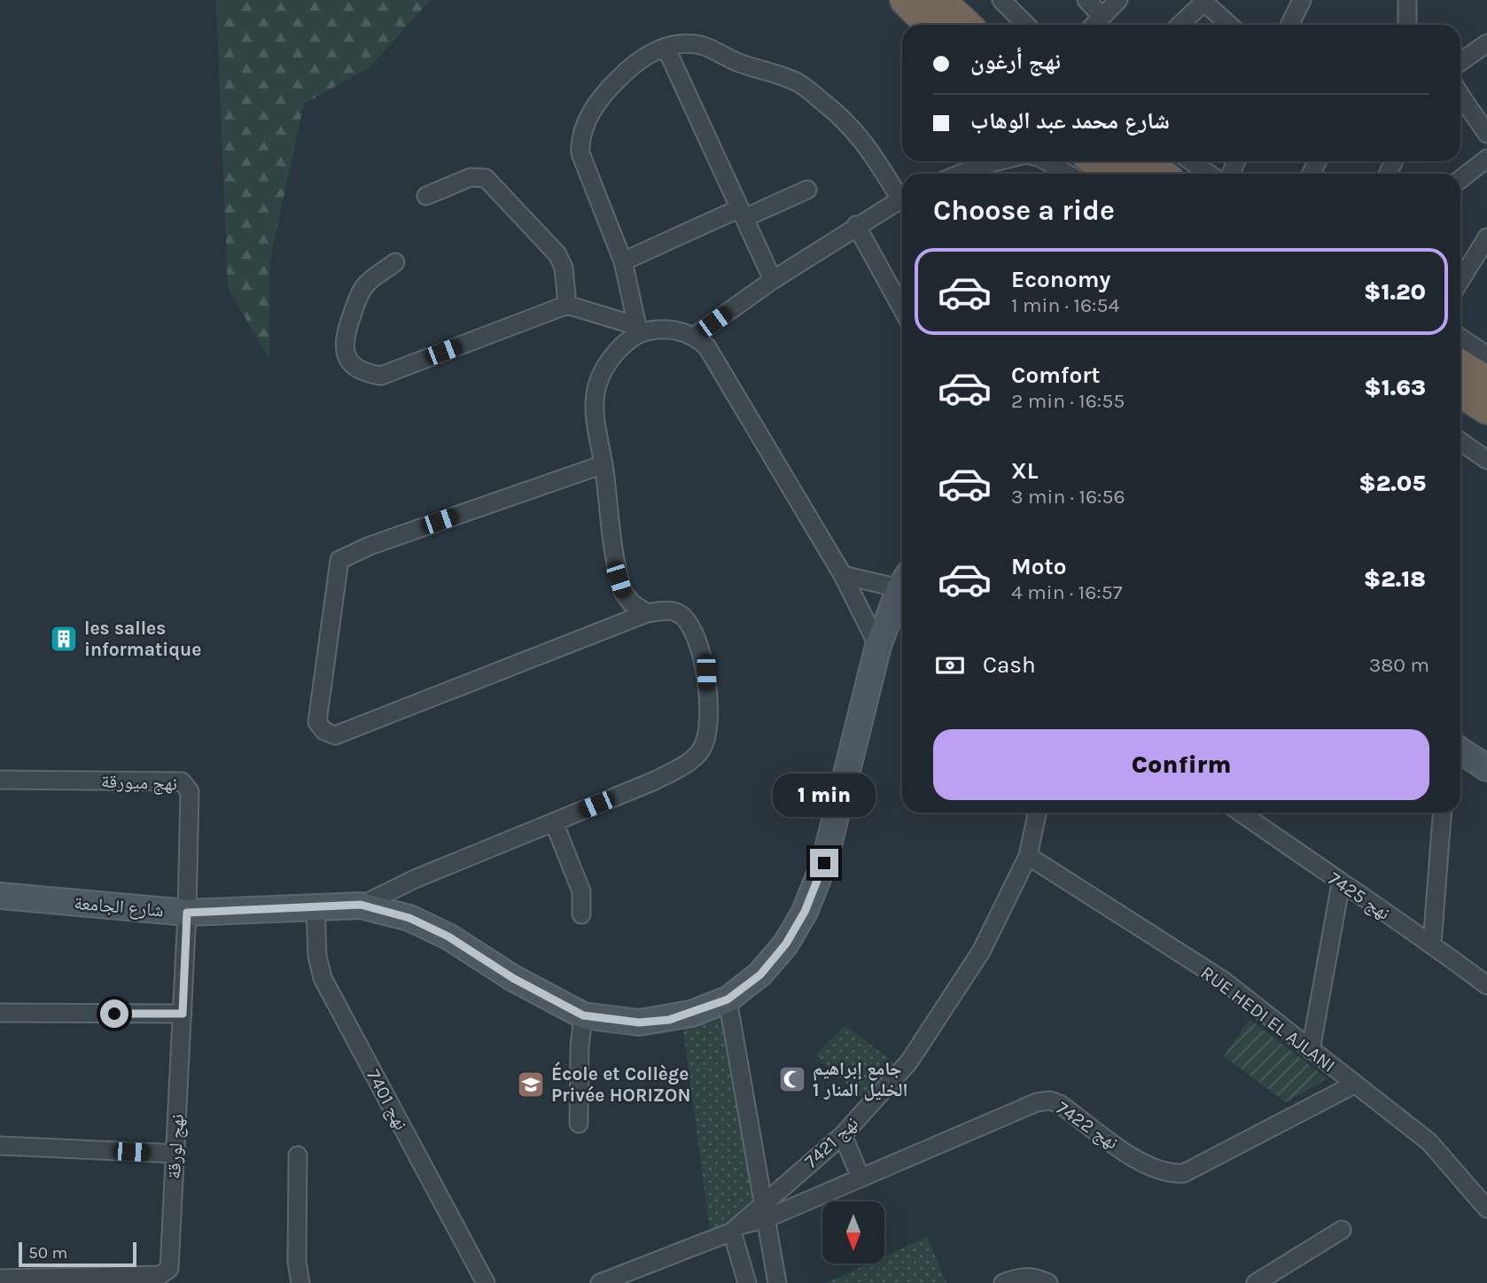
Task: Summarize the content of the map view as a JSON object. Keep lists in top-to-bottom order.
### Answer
{
  "streets": {
    "street": [
      "نهج ميورقة",
      "نهج 7425",
      "شارع الجامعة",
      "RUE HEDI EL AJLANI",
      "نهج 7401",
      "نهج 7422",
      "نهج 7421",
      "نهج لورقة"
    ]
  },
  "crossings": [
    ["نهج ميورقة", "شارع الجامعة"],
    ["نهج ميورقة", "نهج لورقة"],
    ["شارع الجامعة", "نهج 7401"],
    ["شارع الجامعة", "نهج لورقة"],
    ["RUE HEDI EL AJLANI", "نهج 7422"],
    ["RUE HEDI EL AJLANI", "نهج 7421"],
    ["نهج 7422", "نهج 7421"]
  ],
  "places": {
    "building": ["les salles informatique"],
    "mosque": ["جامع إبراهيم الخليل المنار 1"],
    "school or university": ["École et Collège Privée HORIZON"]
  },
  "scale_bar": "50 m",
  "north": "bottom",
  "page": {
    "banner": ["نهج أرغون", "شارع محمد عبد الوهاب"],
    "heading": "Choose a ride",
    "list": [
      {
        "name": "Economy",
        "note": "1 min · 16:54",
        "value": "$1.20"
      },
      {
        "name": "Comfort",
        "note": "2 min · 16:55",
        "value": "$1.63"
      },
      {
        "name": "XL",
        "note": "3 min · 16:56",
        "value": "$2.05"
      },
      {
        "name": "Moto",
        "note": "4 min · 16:57",
        "value": "$2.18"
      }
    ],
    "pay": ["Cash", "380 m"],
    "buttons": "Confirm",
    "bubble": "1 min",
    "scale": "50 m"
  }
}
